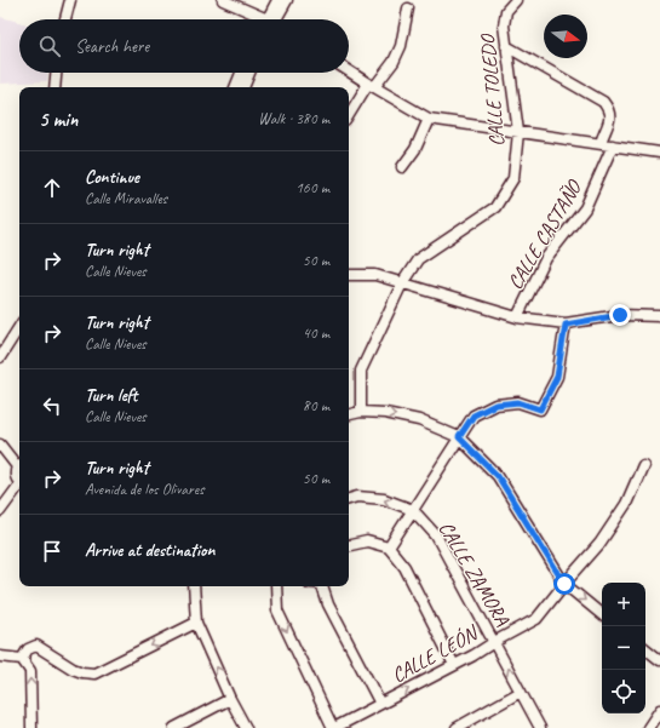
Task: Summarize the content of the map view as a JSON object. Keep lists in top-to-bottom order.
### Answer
{
  "streets": {
    "street": [
      "CALLE TOLEDO",
      "CALLE CASTAÑO",
      "CALLE ZAMORA",
      "CALLE LEÓN"
    ]
  },
  "crossings": [
    ["CALLE ZAMORA", "CALLE LEÓN"]
  ],
  "north": "right",
  "page": {
    "search": "Search here",
    "heading": ["5 min", "Walk · 380 m"],
    "list": [
      ["Continue", "Calle Miravalles", "160 m"],
      ["Turn right", "Calle Nieves", "50 m"],
      ["Turn right", "Calle Nieves", "40 m"],
      ["Turn left", "Calle Nieves", "80 m"],
      ["Turn right", "Avenida de los Olivares", "50 m"],
      "Arrive at destination"
    ],
    "map_buttons": ["+", "−"]
  }
}
